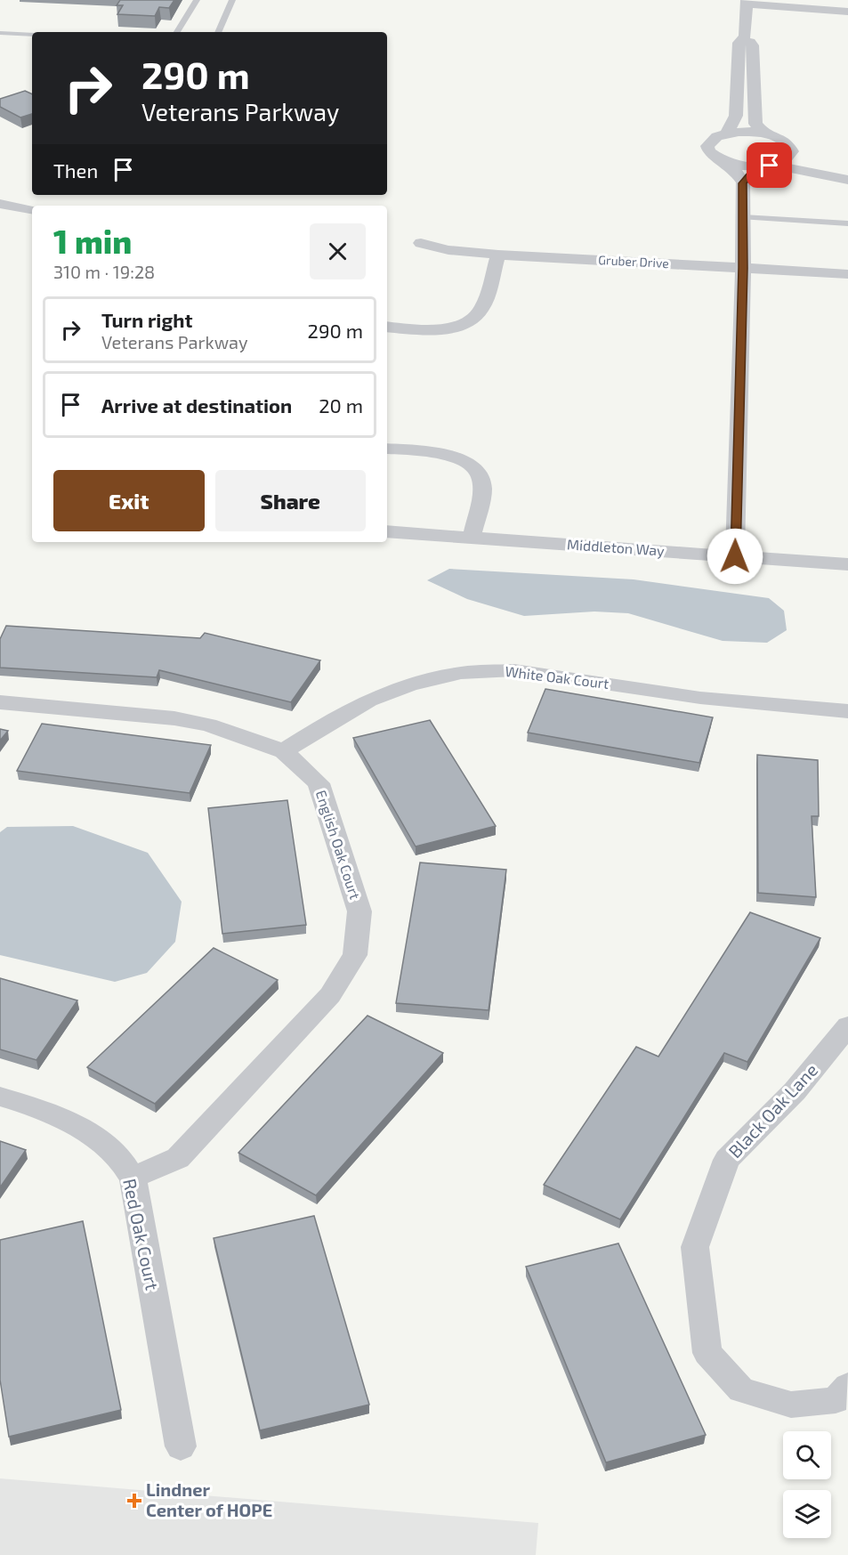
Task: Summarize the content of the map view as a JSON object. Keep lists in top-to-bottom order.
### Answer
{
  "streets": {
    "street": [
      "Gruber Drive",
      "Middleton Way",
      "White Oak Court",
      "English Oak Court",
      "Black Oak Lane",
      "Red Oak Court"
    ]
  },
  "crossings": [
    ["White Oak Court", "English Oak Court"],
    ["English Oak Court", "Red Oak Court"]
  ],
  "places": {
    "health": ["Lindner Center of HOPE"]
  },
  "page": {
    "turn": ["290 m", "Veterans Parkway"],
    "then": "Then",
    "heading": ["1 min", "310 m · 19:28"],
    "list": [
      {
        "name": "Turn right",
        "note": "Veterans Parkway",
        "value": "290 m"
      },
      {
        "name": "Arrive at destination",
        "value": "20 m"
      }
    ],
    "buttons": ["Exit", "Share"]
  }
}
